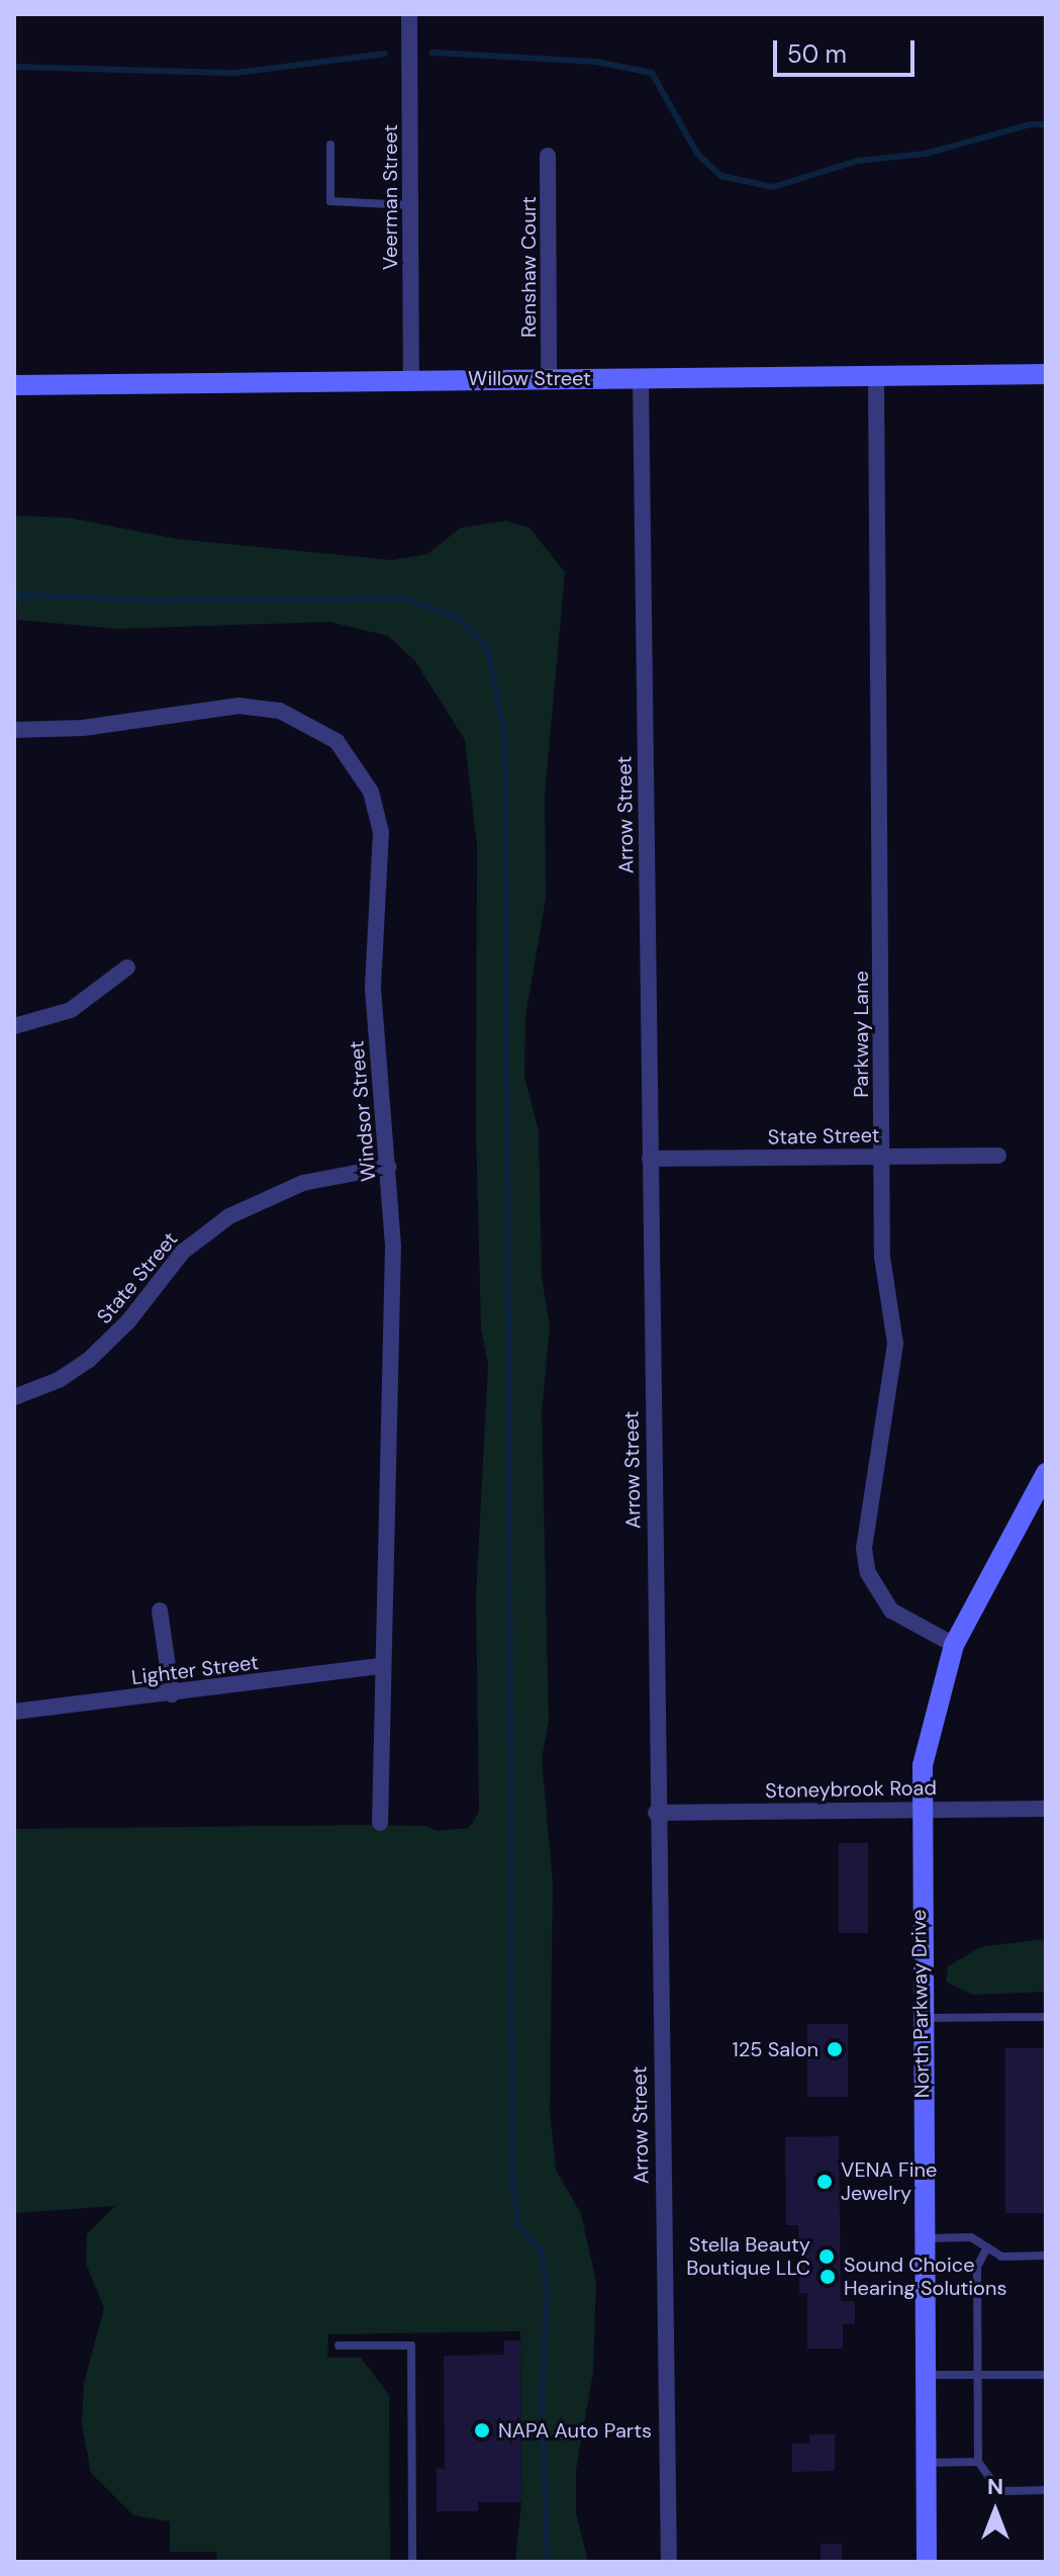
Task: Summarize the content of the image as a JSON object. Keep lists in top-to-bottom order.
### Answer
{
  "streets": {
    "main road": ["Willow Street", "North Parkway Drive"],
    "street": [
      "Veerman Street",
      "Renshaw Court",
      "Arrow Street",
      "Parkway Lane",
      "Windsor Street",
      "State Street",
      "Lighter Street",
      "Stoneybrook Road"
    ]
  },
  "crossings": [
    ["Veerman Street", "Willow Street"],
    ["Renshaw Court", "Willow Street"],
    ["Willow Street", "Arrow Street"],
    ["Willow Street", "Parkway Lane"],
    ["Arrow Street", "State Street"],
    ["Arrow Street", "Stoneybrook Road"],
    ["Parkway Lane", "State Street"],
    ["Parkway Lane", "North Parkway Drive"],
    ["Windsor Street", "State Street"],
    ["Windsor Street", "Lighter Street"],
    ["Stoneybrook Road", "North Parkway Drive"]
  ],
  "places": [
    "125 Salon",
    "VENA Fine Jewelry",
    "Stella Beauty Boutique LLC",
    "Sound Choice Hearing Solutions",
    "NAPA Auto Parts"
  ],
  "scale_bar": "50 m",
  "north": "top"
}
